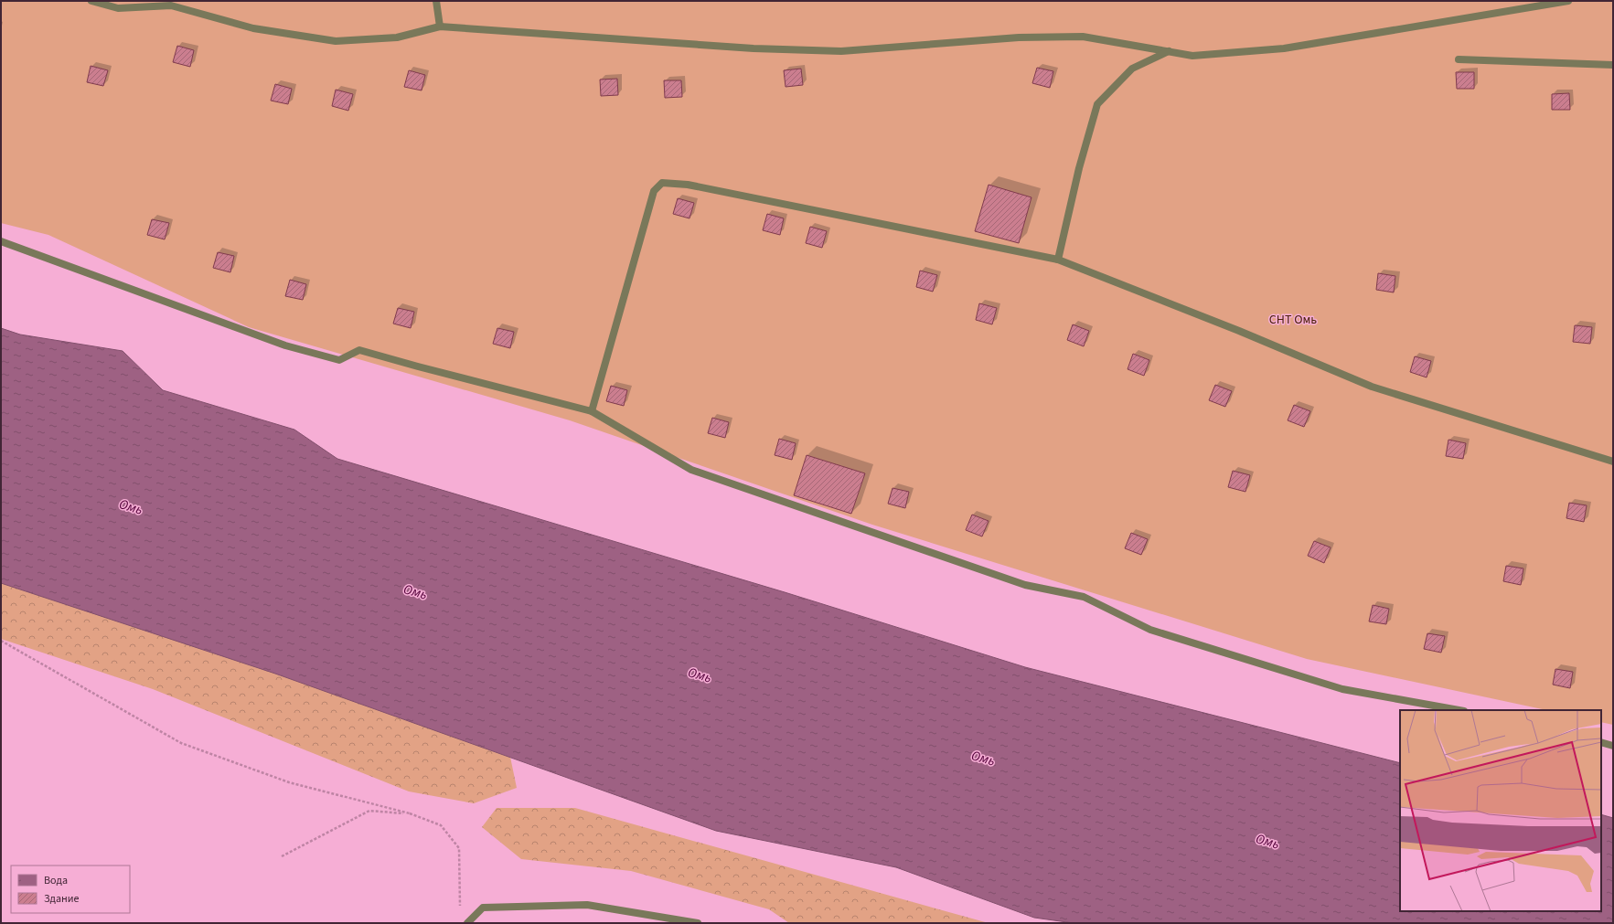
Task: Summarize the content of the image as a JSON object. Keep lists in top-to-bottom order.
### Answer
{
  "water": ["Омь"],
  "parks": ["СНТ Омь"],
  "legend": ["Вода", "Здание"]
}
